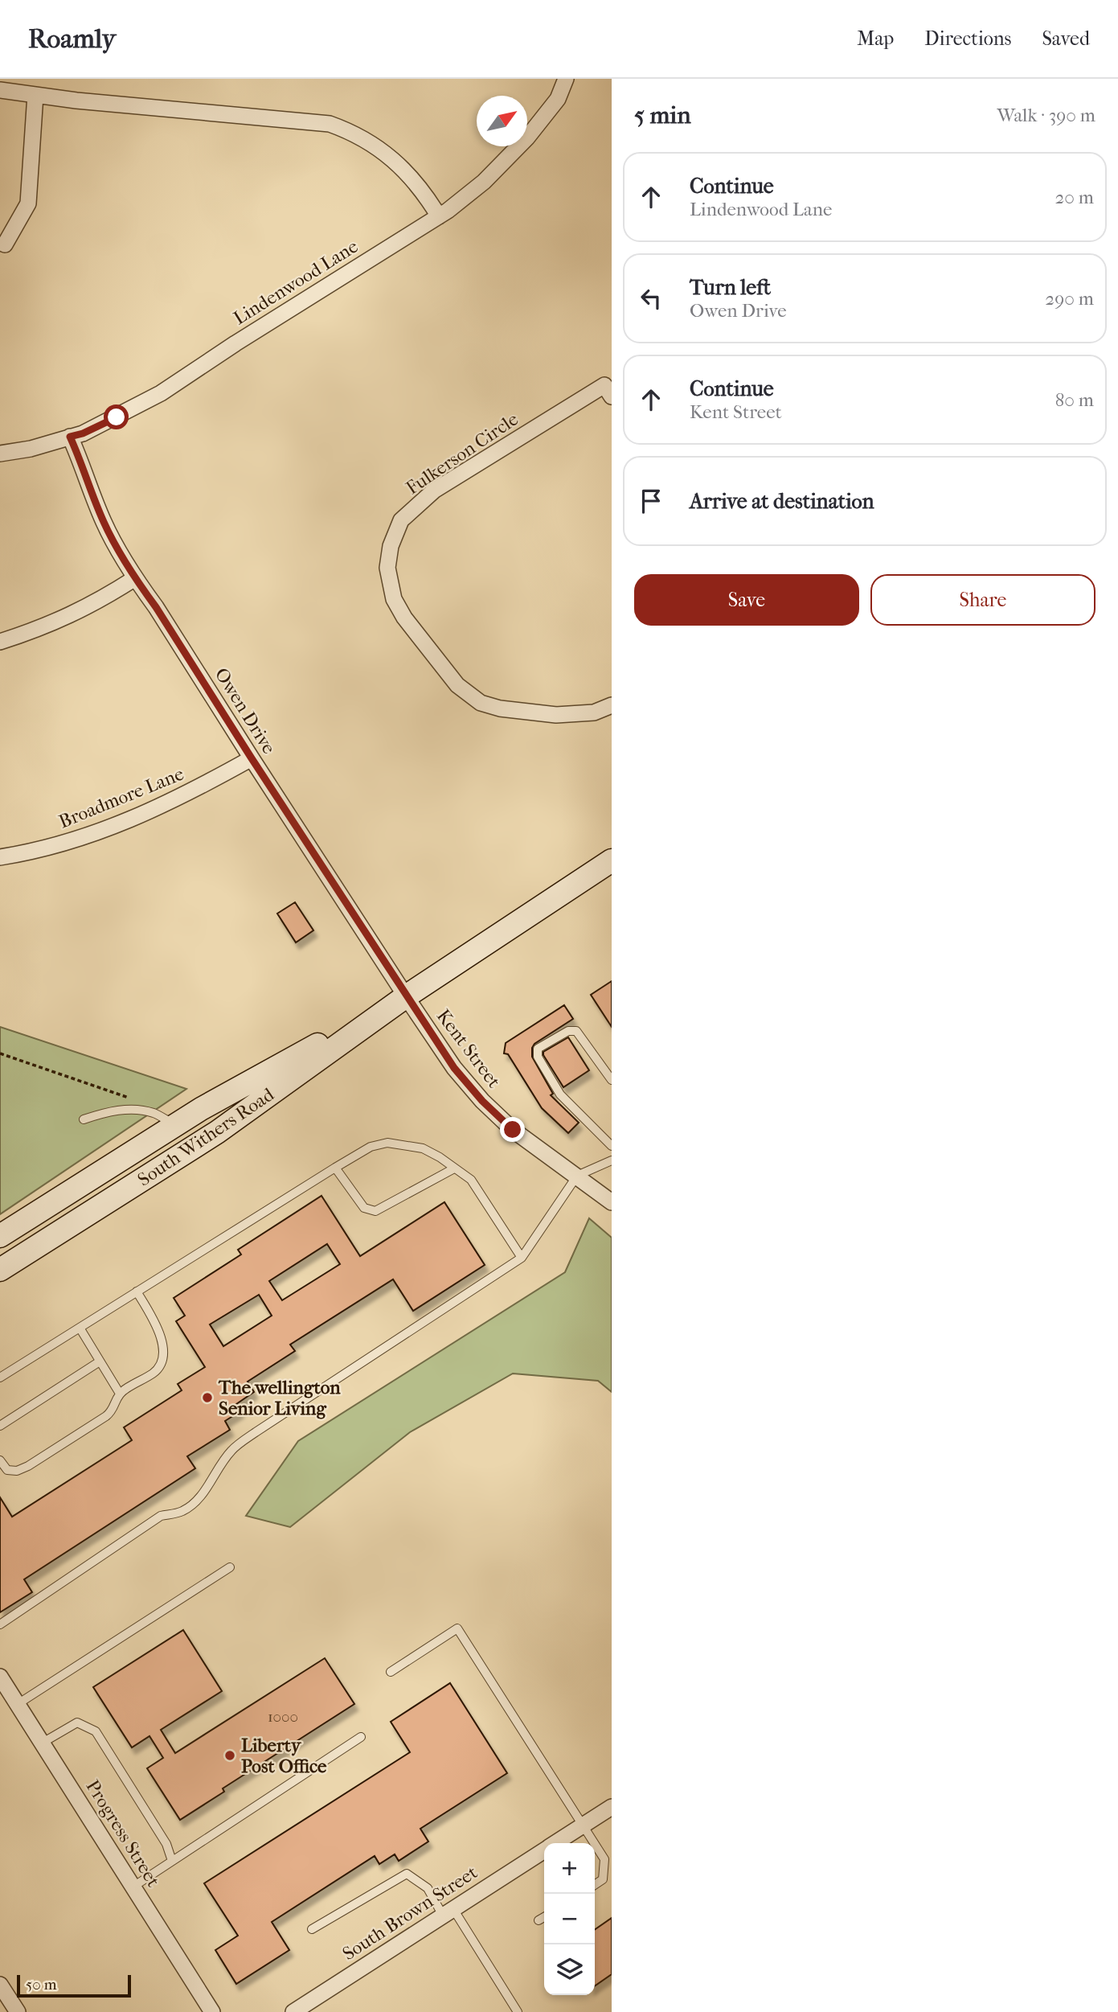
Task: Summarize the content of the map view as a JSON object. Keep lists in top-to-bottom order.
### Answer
{
  "streets": {
    "main road": ["South Withers Road"],
    "street": [
      "Lindenwood Lane",
      "Fulkerson Circle",
      "Owen Drive",
      "Broadmore Lane",
      "Kent Street",
      "Progress Street",
      "South Brown Street"
    ]
  },
  "crossings": [
    ["Lindenwood Lane", "Owen Drive"],
    ["Owen Drive", "Broadmore Lane"],
    ["Owen Drive", "Kent Street"],
    ["Owen Drive", "South Withers Road"],
    ["Kent Street", "South Withers Road"]
  ],
  "places": ["The wellington Senior Living", "Liberty Post Office"],
  "house_numbers": ["1000"],
  "scale_bar": "50 m",
  "north": "top right",
  "page": {
    "header": "Roamly",
    "nav": ["Map", "Directions", "Saved"],
    "heading": ["5 min", "Walk · 390 m"],
    "list": [
      ["Continue", "Lindenwood Lane", "20 m"],
      ["Turn left", "Owen Drive", "290 m"],
      ["Continue", "Kent Street", "80 m"],
      "Arrive at destination"
    ],
    "buttons": ["Save", "Share"],
    "map_buttons": ["+", "−"],
    "scale": "50 m"
  }
}
